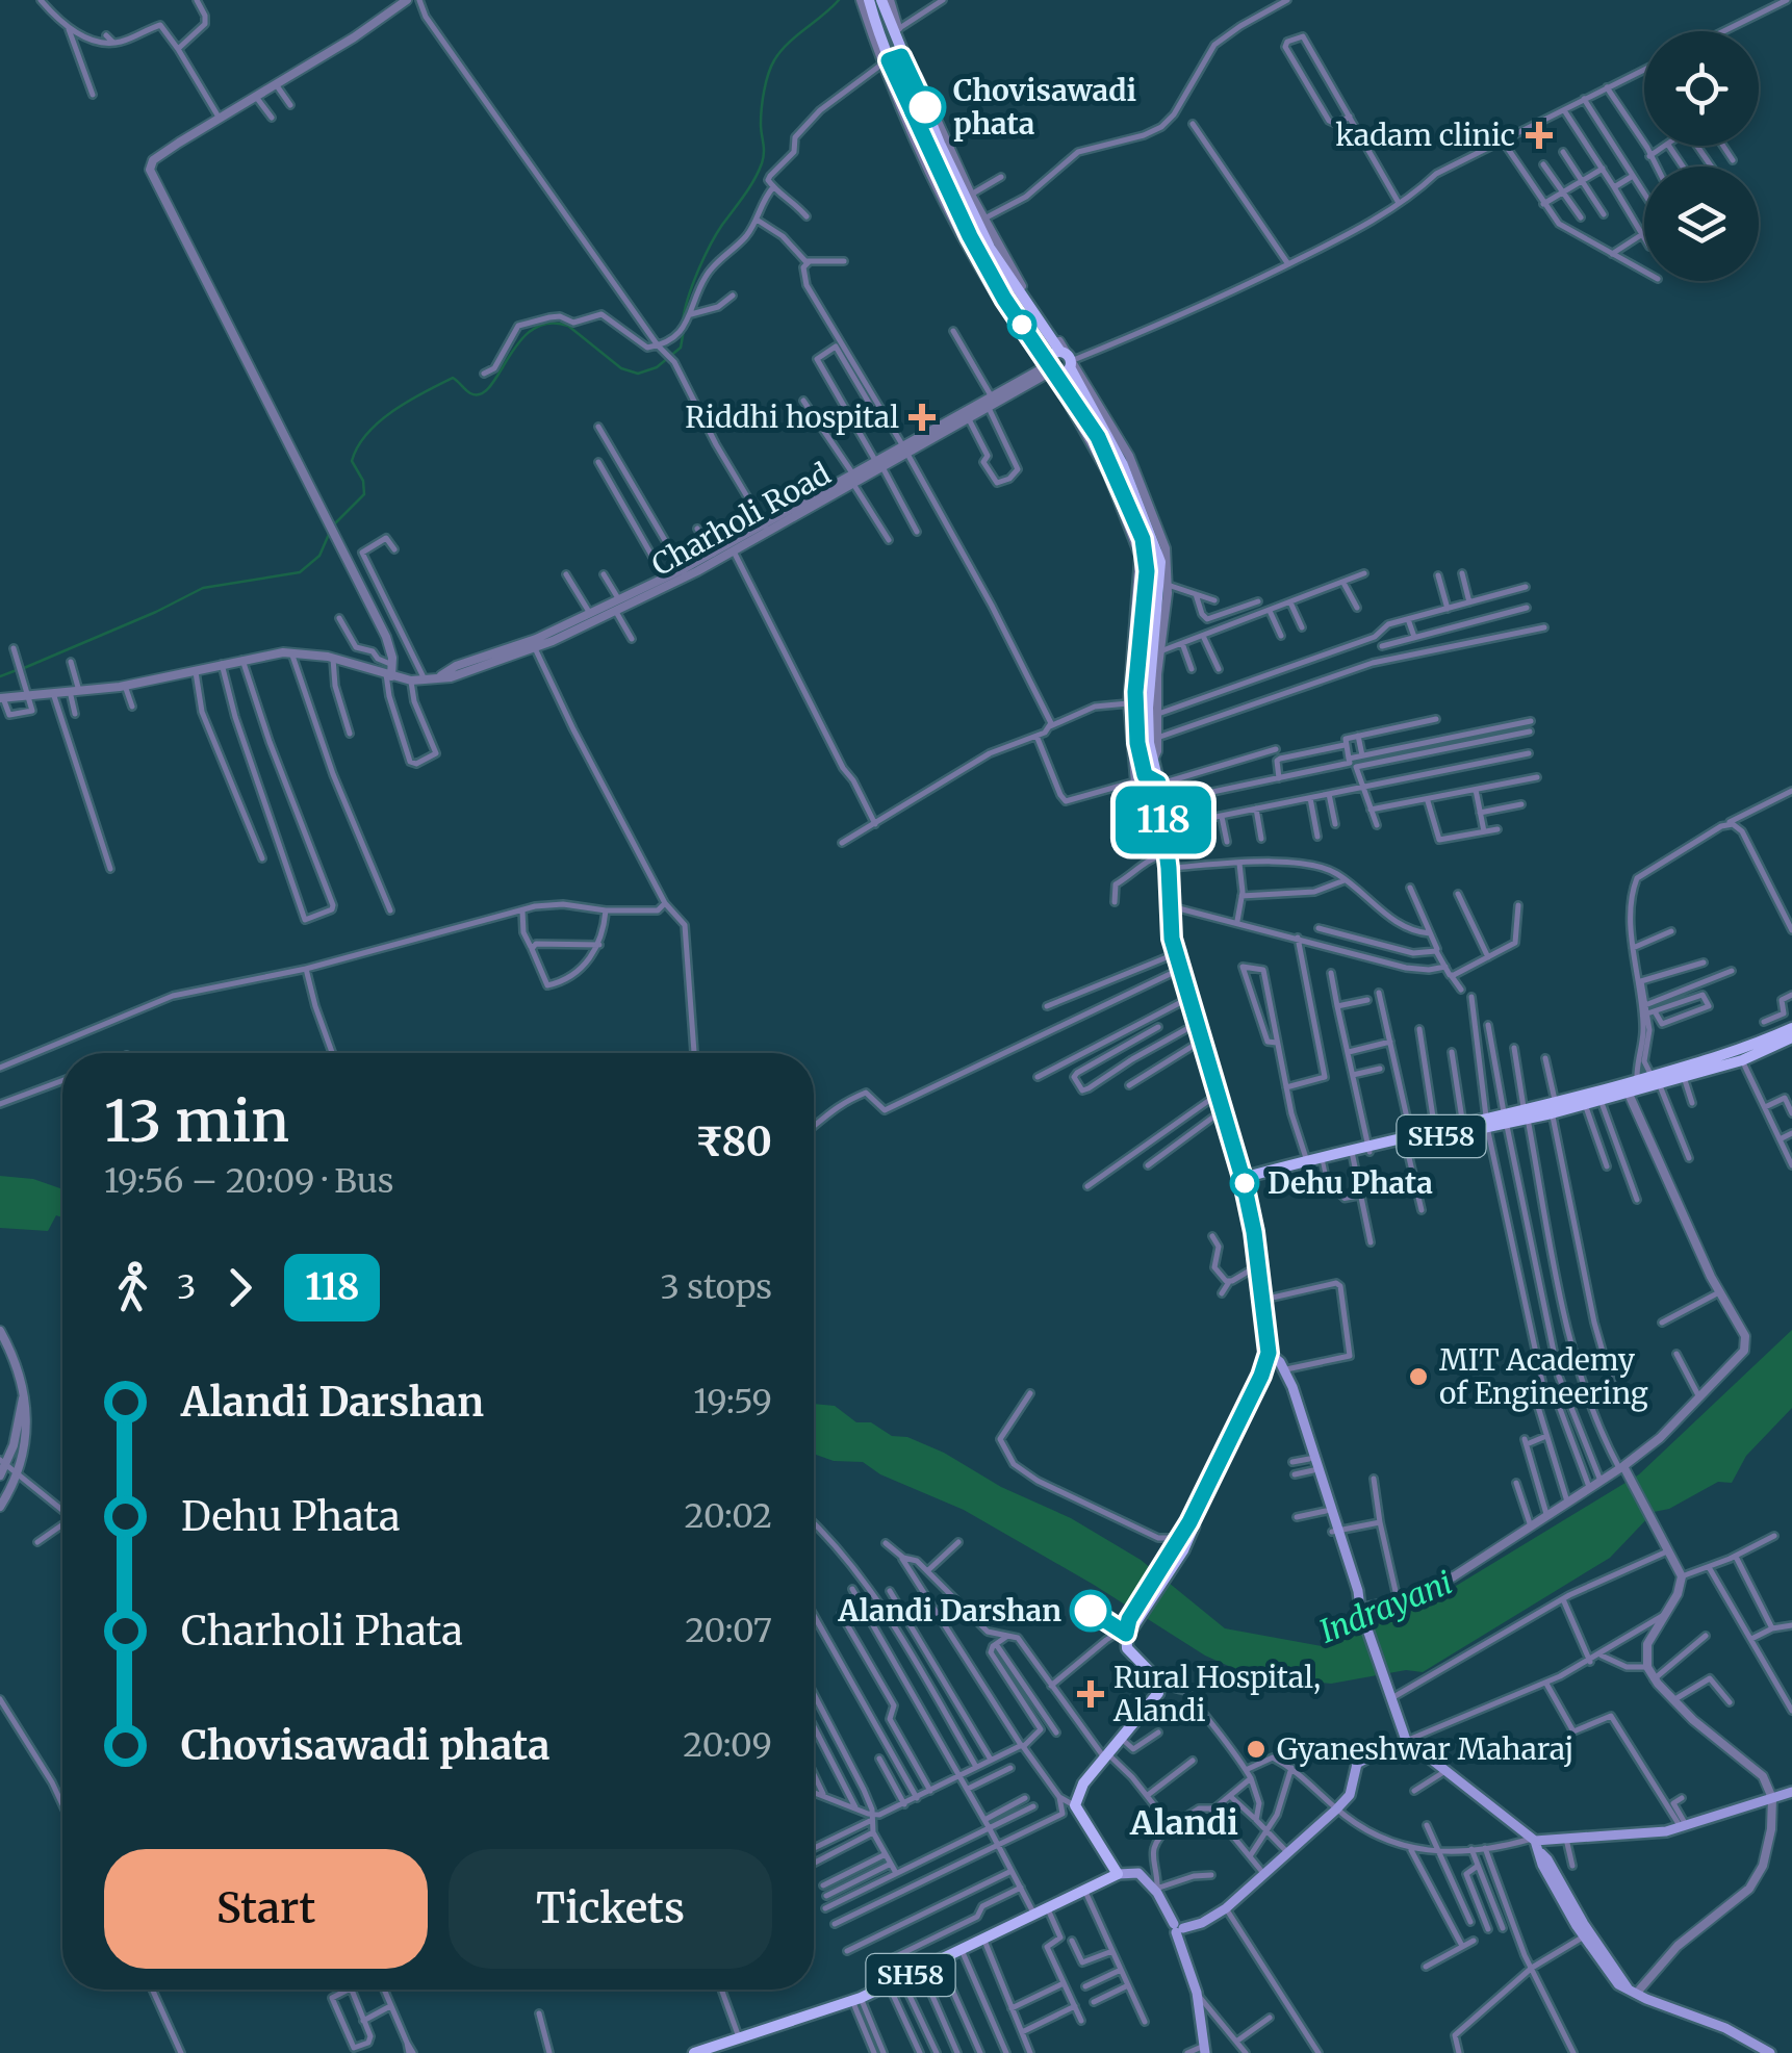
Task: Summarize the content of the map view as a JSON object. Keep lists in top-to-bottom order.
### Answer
{
  "streets": {
    "main road": ["SH58"],
    "street": ["Charholi Road"]
  },
  "districts": ["Alandi"],
  "water": ["Indrayani"],
  "places": {
    "other": [
      "Chovisawadi phata",
      "Dehu Phata",
      "MIT Academy of Engineering",
      "Alandi Darshan",
      "Gyaneshwar Maharaj"
    ],
    "health": ["kadam clinic", "Riddhi hospital", "Rural Hospital, Alandi"]
  },
  "lines": ["bus line 118"],
  "page": {
    "on_map": "118",
    "heading": ["13 min", "19:56 – 20:09 · Bus", "₹80"],
    "legs": ["3", "118", "3 stops"],
    "list": [
      {
        "name": "Alandi Darshan",
        "value": "19:59"
      },
      {
        "name": "Dehu Phata",
        "value": "20:02"
      },
      {
        "name": "Charholi Phata",
        "value": "20:07"
      },
      {
        "name": "Chovisawadi phata",
        "value": "20:09"
      }
    ],
    "buttons": ["Start", "Tickets"]
  }
}
